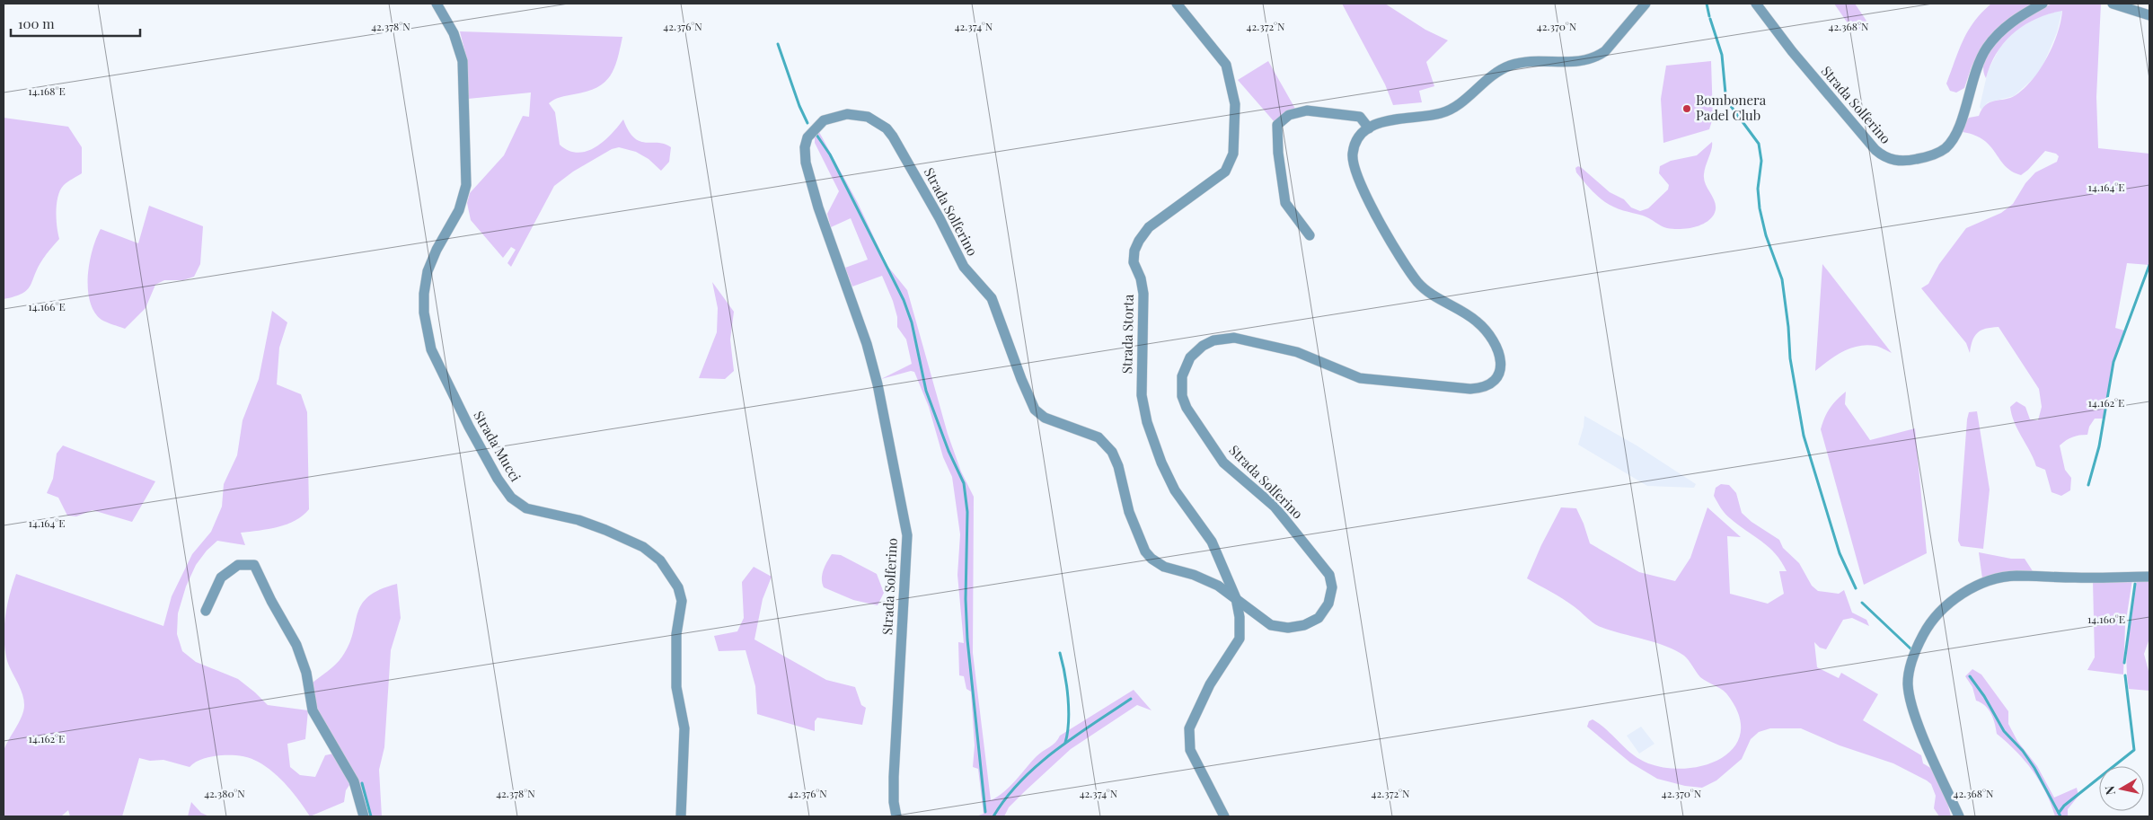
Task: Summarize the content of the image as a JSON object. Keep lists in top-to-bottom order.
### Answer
{
  "streets": {
    "street": ["Strada Solferino", "Strada Storta", "Strada Mucci"]
  },
  "crossings": [
    ["Strada Solferino", "Strada Storta"]
  ],
  "places": ["Bombonera Padel Club"],
  "scale_bar": "100 m",
  "north": "left",
  "coordinates": [
    "42.378°N",
    "42.376°N",
    "42.374°N",
    "42.372°N",
    "42.370°N",
    "42.368°N",
    "14.168°E",
    "14.164°E",
    "14.166°E",
    "14.162°E",
    "14.160°E",
    "42.380°N"
  ]
}
